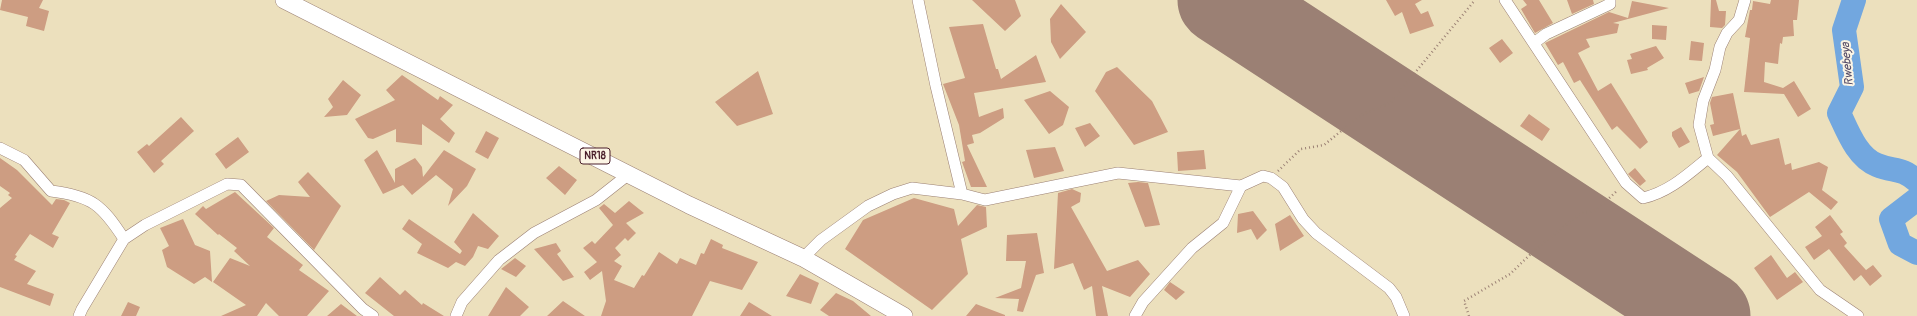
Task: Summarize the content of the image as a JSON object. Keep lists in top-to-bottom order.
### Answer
{
  "streets": {
    "main road": ["NR18"]
  },
  "water": ["Rwebeya"]
}
